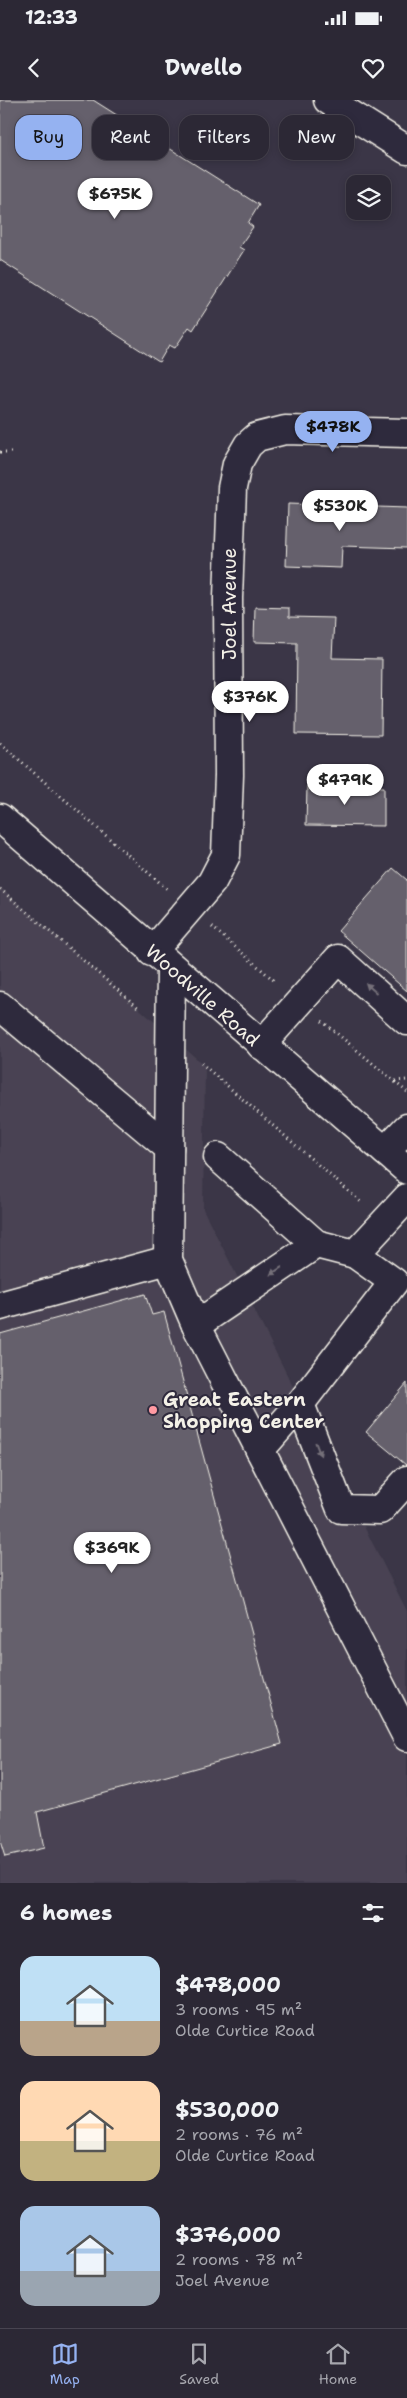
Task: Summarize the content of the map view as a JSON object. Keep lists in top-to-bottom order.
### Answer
{
  "streets": {
    "street": ["Joel Avenue", "Woodville Road"]
  },
  "crossings": [
    ["Joel Avenue", "Woodville Road"]
  ],
  "places": ["Great Eastern Shopping Center"],
  "page": {
    "status": "12:33",
    "header": "Dwello",
    "chip": [
      "Buy",
      "Rent",
      "Filters",
      "New"
    ],
    "price": [
      "$675K",
      "$478K",
      "$530K",
      "$376K",
      "$479K",
      "$369K"
    ],
    "heading": "6 homes",
    "list": [
      {
        "name": "$478,000",
        "note": "3 rooms · 95 m² · Olde Curtice Road"
      },
      {
        "name": "$530,000",
        "note": "2 rooms · 76 m² · Olde Curtice Road"
      },
      {
        "name": "$376,000",
        "note": "2 rooms · 78 m² · Joel Avenue"
      }
    ],
    "tabs": ["Map", "Saved", "Home"]
  }
}
